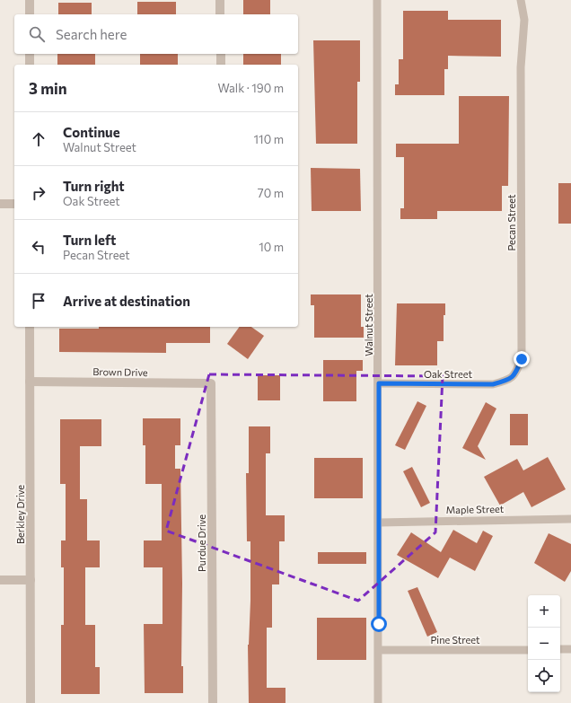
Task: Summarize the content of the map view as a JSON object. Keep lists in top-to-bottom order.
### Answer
{
  "streets": {
    "street": ["Brown Drive", "Berkley Drive", "Purdue Drive"],
    "lane": [
      "Pecan Street",
      "Walnut Street",
      "Oak Street",
      "Maple Street",
      "Pine Street"
    ]
  },
  "crossings": [
    ["Pecan Street", "Oak Street"],
    ["Walnut Street", "Oak Street"],
    ["Walnut Street", "Maple Street"],
    ["Walnut Street", "Pine Street"],
    ["Brown Drive", "Berkley Drive"],
    ["Brown Drive", "Purdue Drive"]
  ],
  "page": {
    "search": "Search here",
    "heading": ["3 min", "Walk · 190 m"],
    "list": [
      ["Continue", "Walnut Street", "110 m"],
      ["Turn right", "Oak Street", "70 m"],
      ["Turn left", "Pecan Street", "10 m"],
      "Arrive at destination"
    ],
    "map_buttons": ["+", "−"]
  }
}
